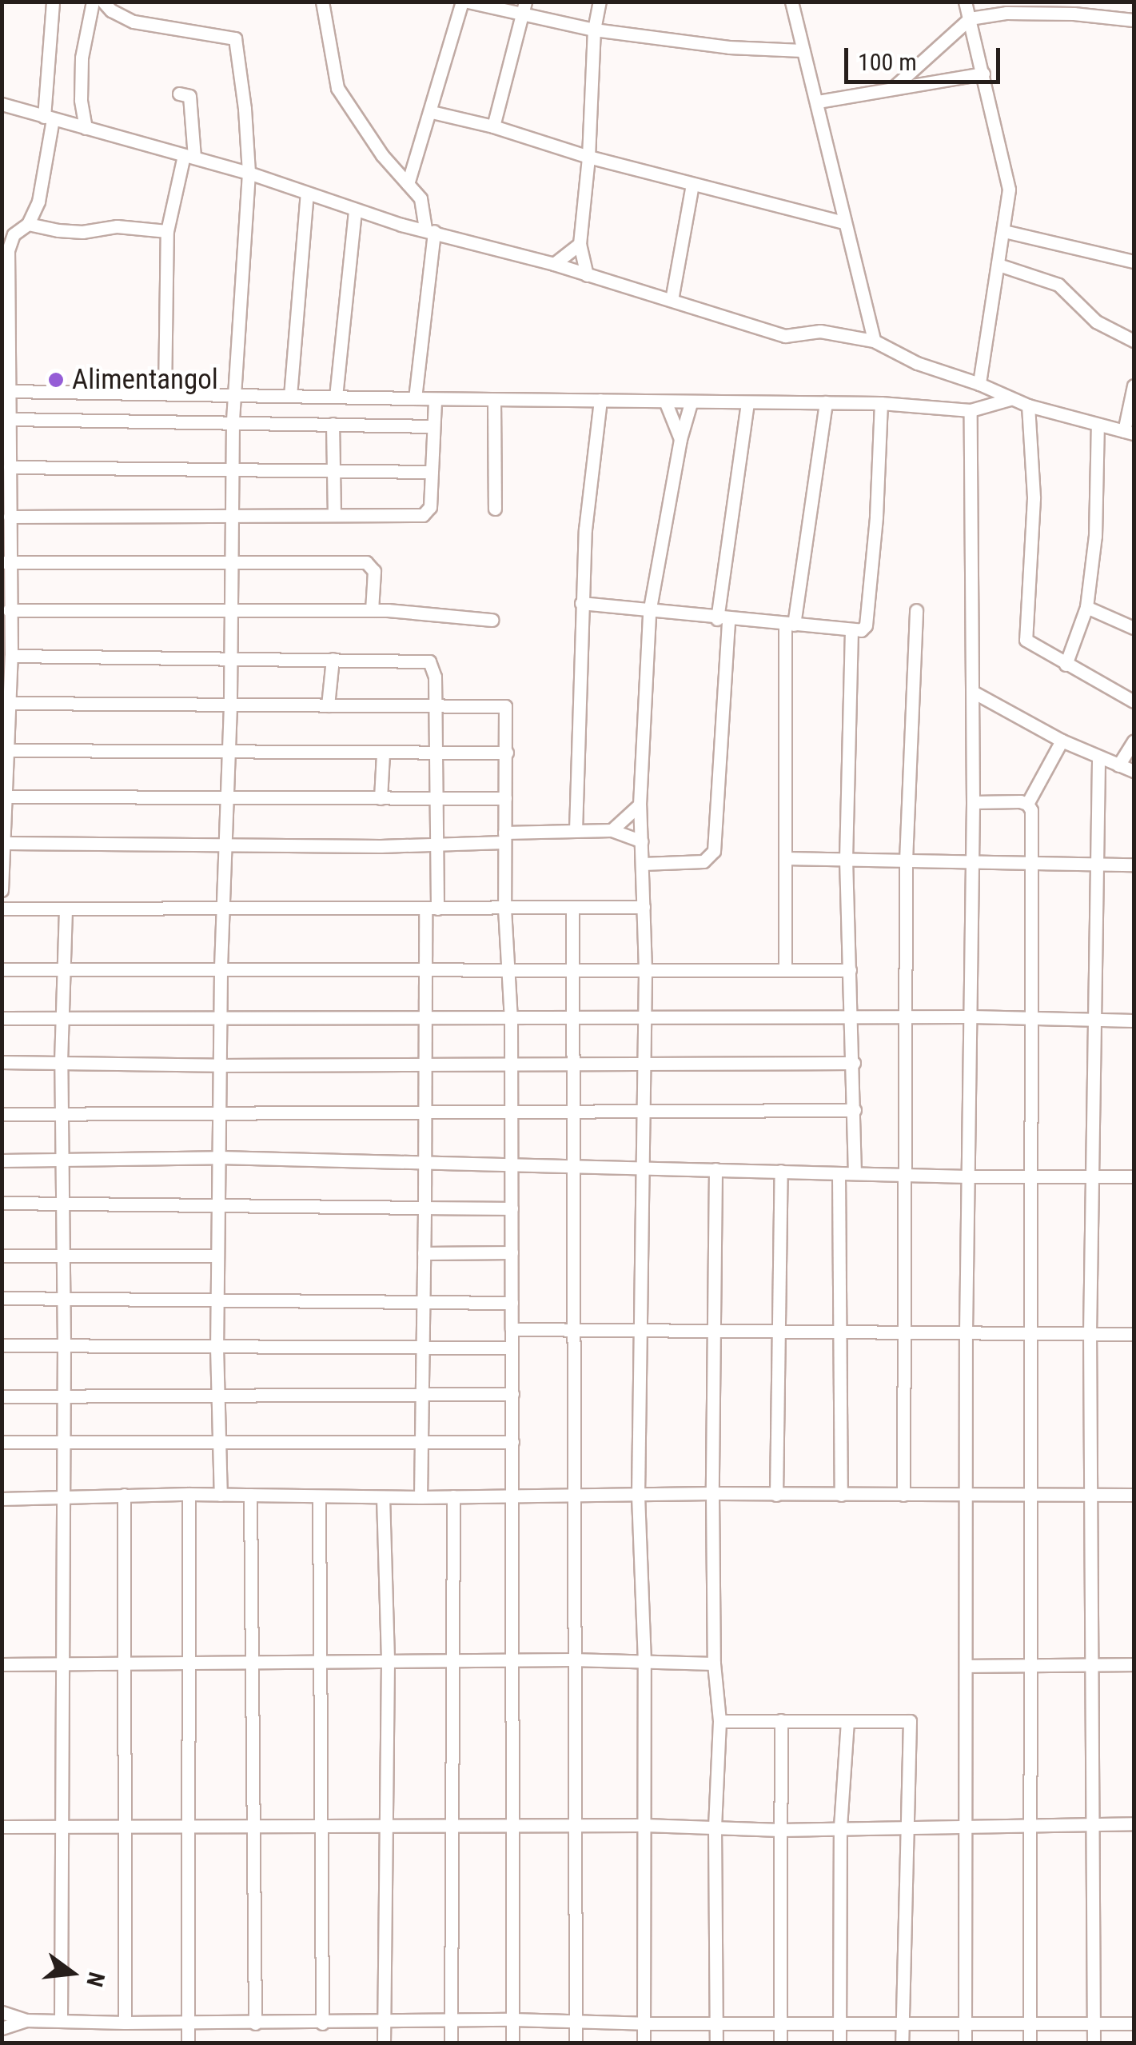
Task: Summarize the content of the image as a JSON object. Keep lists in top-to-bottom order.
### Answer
{
  "places": ["Alimentangol"],
  "scale_bar": "100 m",
  "north": "right"
}
